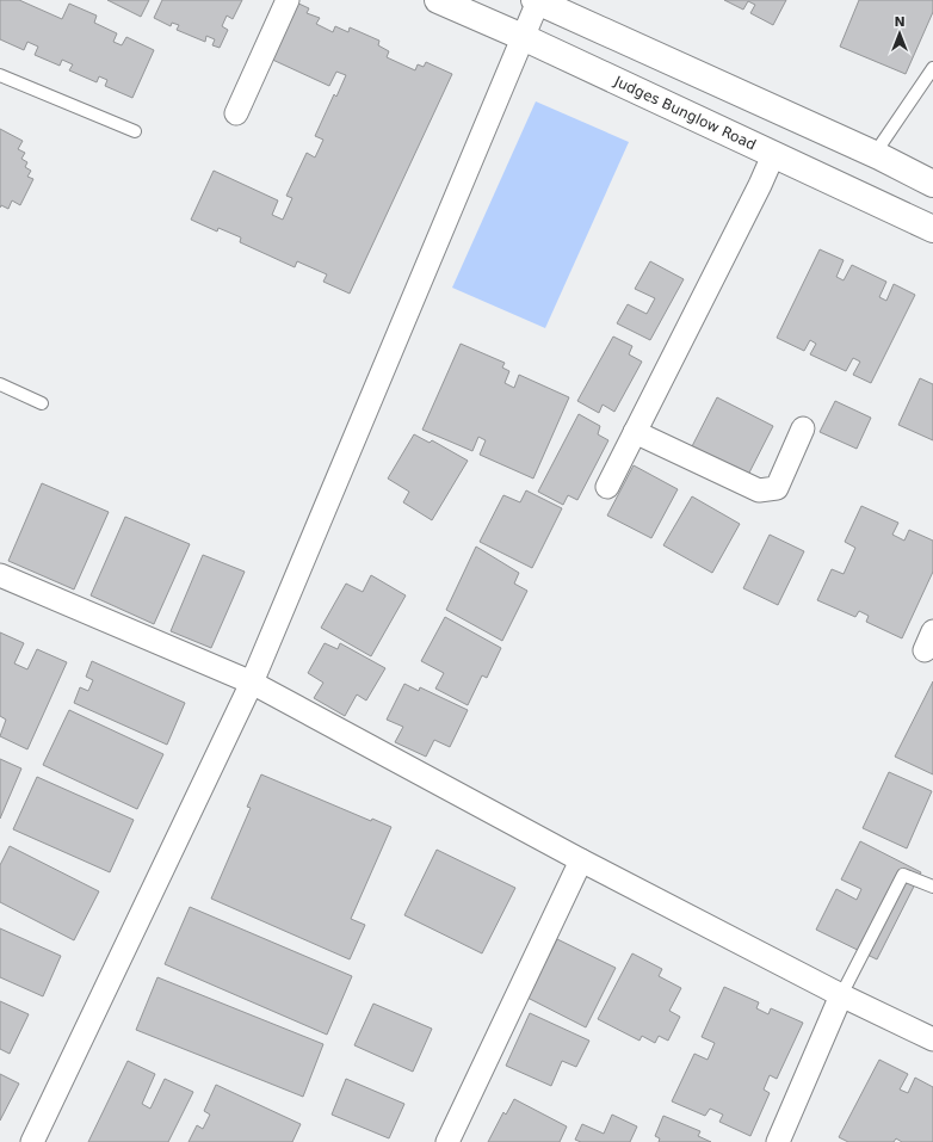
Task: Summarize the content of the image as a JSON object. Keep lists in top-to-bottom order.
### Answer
{
  "streets": {
    "main road": ["Judges Bunglow Road"]
  },
  "north": "top"
}
